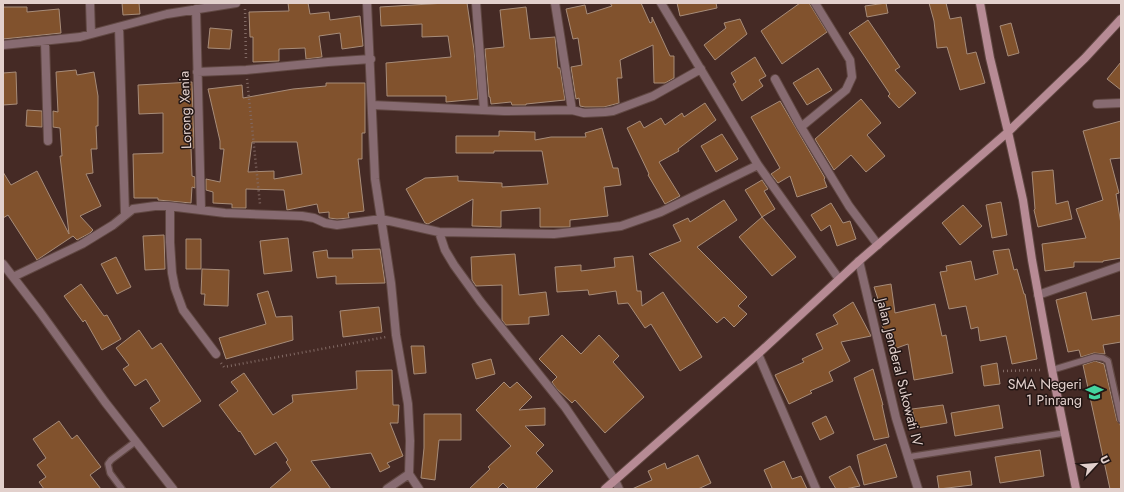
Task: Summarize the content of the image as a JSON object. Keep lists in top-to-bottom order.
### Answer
{
  "streets": {
    "street": ["Lorong Xenia", "Jalan Jenderal Sukowati IV"]
  },
  "places": {
    "school or university": ["SMA Negeri 1 Pinrang"]
  },
  "north": "top right"
}
